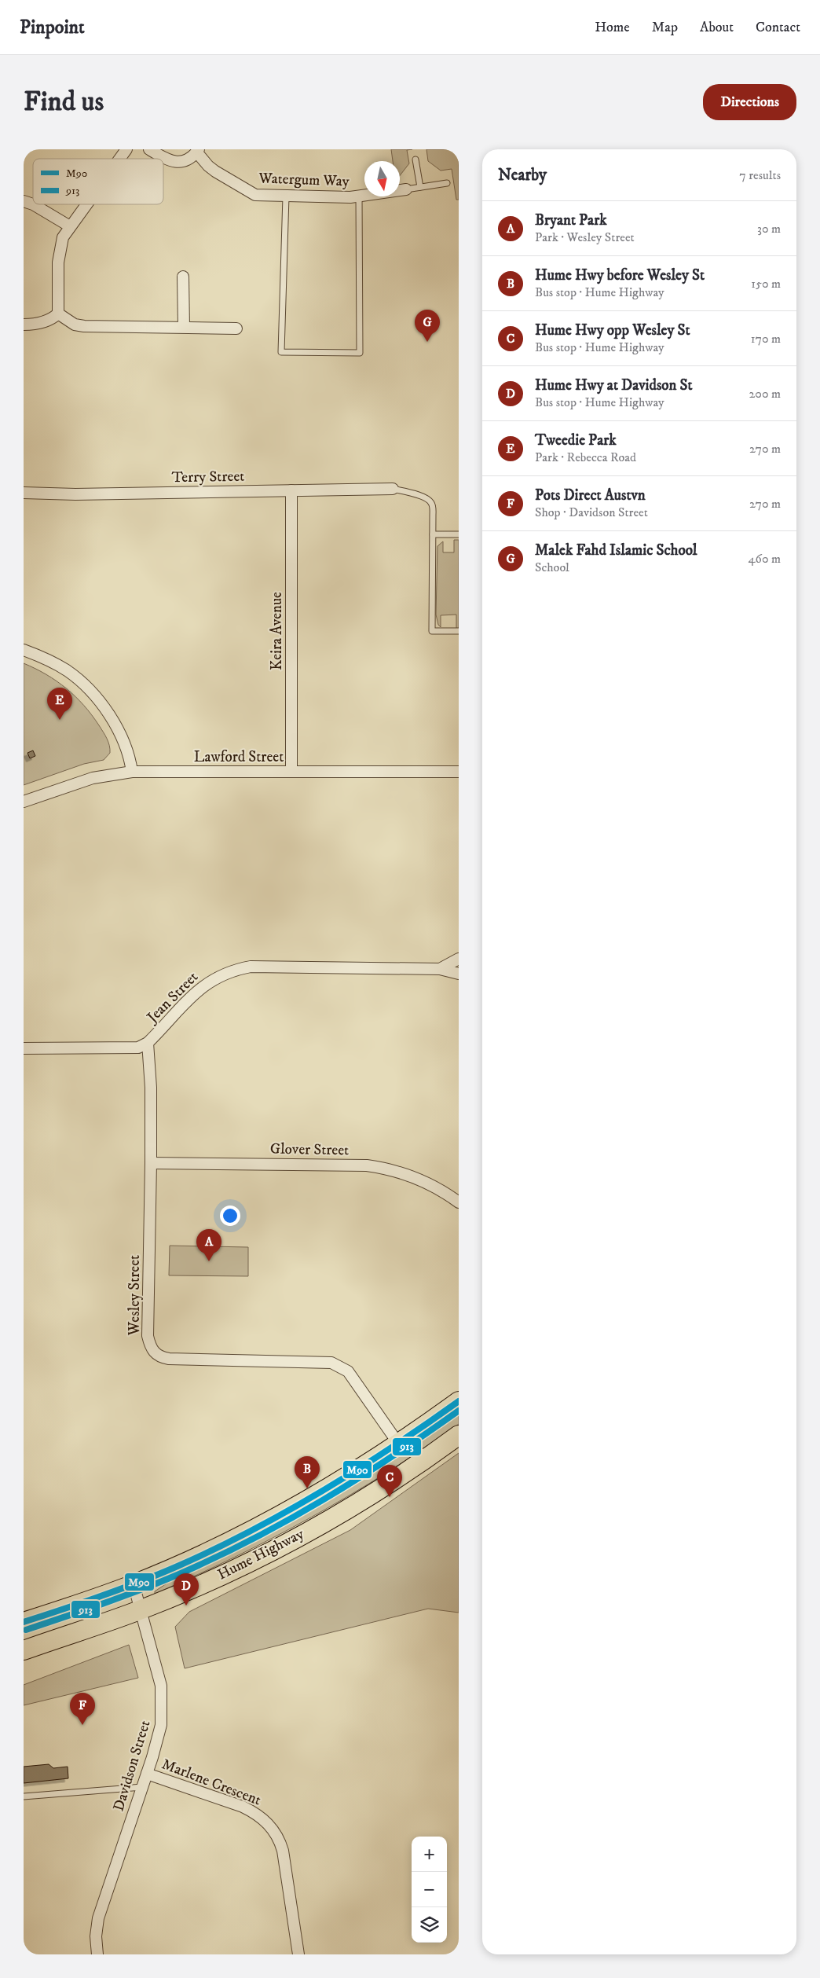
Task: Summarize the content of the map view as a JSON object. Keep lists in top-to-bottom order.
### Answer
{
  "streets": {
    "highway": ["Hume Highway"],
    "street": [
      "Watergum Way",
      "Terry Street",
      "Keira Avenue",
      "Lawford Street",
      "Jean Street",
      "Glover Street",
      "Wesley Street",
      "Davidson Street",
      "Marlene Crescent"
    ]
  },
  "crossings": [
    ["Terry Street", "Keira Avenue"],
    ["Keira Avenue", "Lawford Street"],
    ["Jean Street", "Wesley Street"],
    ["Glover Street", "Wesley Street"],
    ["Wesley Street", "Hume Highway"],
    ["Hume Highway", "Davidson Street"],
    ["Davidson Street", "Marlene Crescent"]
  ],
  "lines": ["transit line M90", "transit line 913"],
  "legend": ["M90", "913"],
  "north": "bottom",
  "page": {
    "header": "Pinpoint",
    "nav": [
      "Home",
      "Map",
      "About",
      "Contact"
    ],
    "buttons": "Directions",
    "title": "Find us",
    "heading": ["Nearby", "7 results"],
    "list": [
      {
        "mark": "A",
        "name": "Bryant Park",
        "note": "Park · Wesley Street",
        "value": "30 m"
      },
      {
        "mark": "B",
        "name": "Hume Hwy before Wesley St",
        "note": "Bus stop · Hume Highway",
        "value": "150 m"
      },
      {
        "mark": "C",
        "name": "Hume Hwy opp Wesley St",
        "note": "Bus stop · Hume Highway",
        "value": "170 m"
      },
      {
        "mark": "D",
        "name": "Hume Hwy at Davidson St",
        "note": "Bus stop · Hume Highway",
        "value": "200 m"
      },
      {
        "mark": "E",
        "name": "Tweedie Park",
        "note": "Park · Rebecca Road",
        "value": "270 m"
      },
      {
        "mark": "F",
        "name": "Pots Direct Austvn",
        "note": "Shop · Davidson Street",
        "value": "270 m"
      },
      {
        "mark": "G",
        "name": "Malek Fahd Islamic School",
        "note": "School",
        "value": "460 m"
      }
    ],
    "pins": [
      "G",
      "E",
      "A",
      "B",
      "C",
      "D",
      "F"
    ],
    "map_buttons": ["+", "−"]
  }
}
